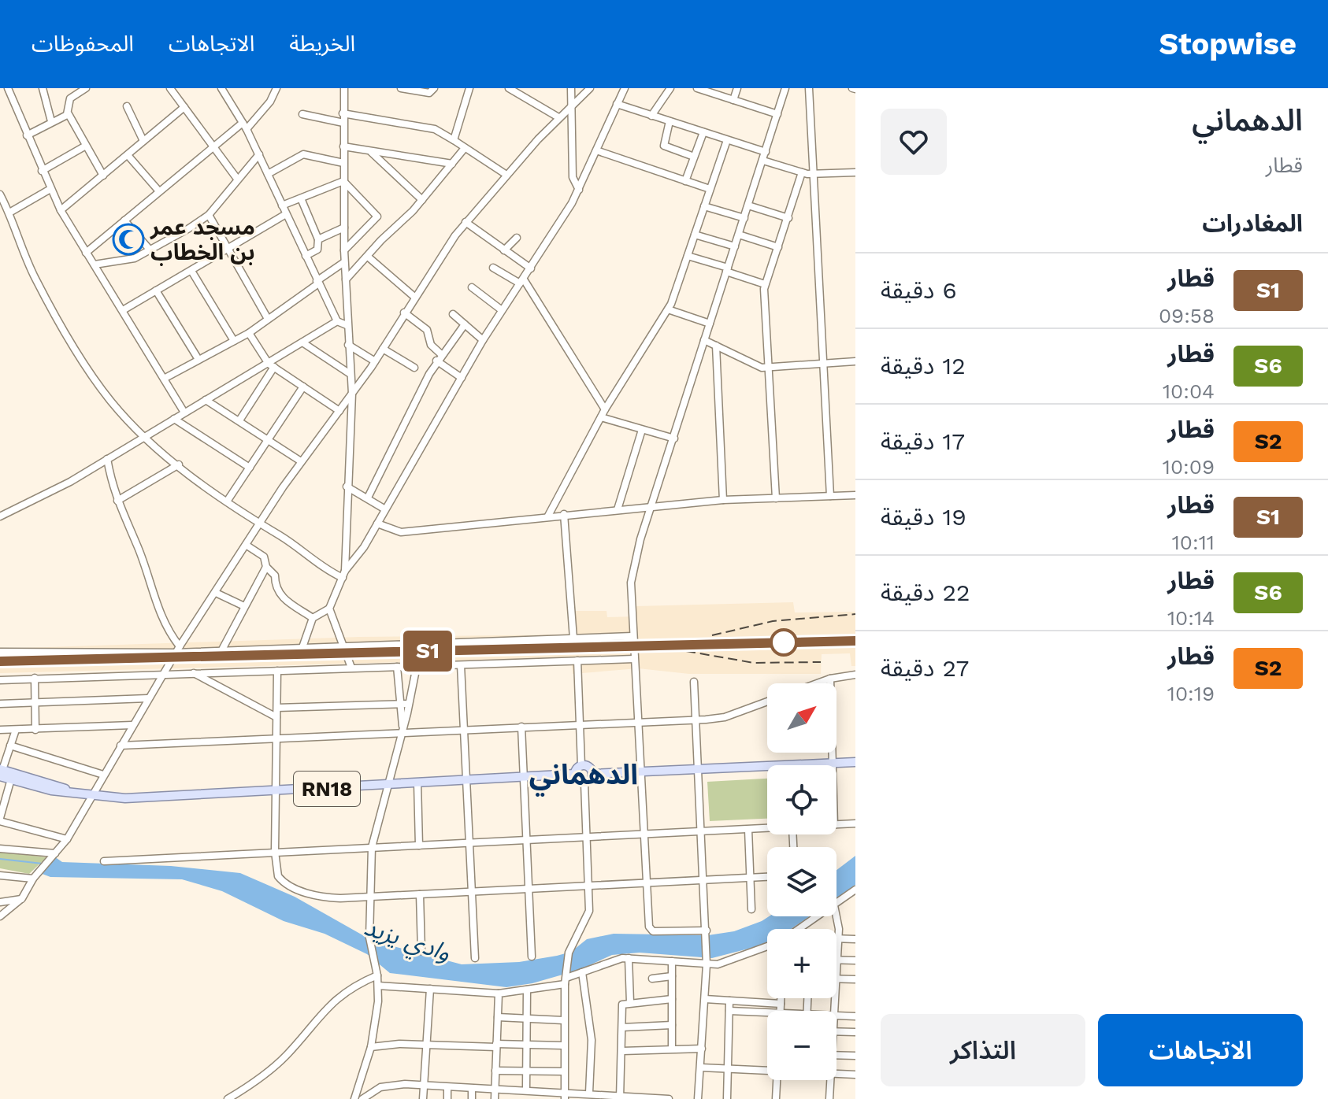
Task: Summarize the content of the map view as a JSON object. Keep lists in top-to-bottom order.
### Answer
{
  "streets": {
    "main road": ["RN18"]
  },
  "districts": ["الدهماني"],
  "water": ["وادي يزيد"],
  "places": {
    "mosque": ["مسجد عمر بن الخطاب"]
  },
  "north": "top right",
  "page": {
    "header": "Stopwise",
    "nav": ["الخريطة", "الاتجاهات", "المحفوظات"],
    "heading": [
      ["الدهماني", "قطار"],
      "المغادرات"
    ],
    "on_map": "S1",
    "list": [
      {
        "mark": "S1",
        "name": "قطار",
        "note": "09:58",
        "value": "6 دقيقة"
      },
      {
        "mark": "S6",
        "name": "قطار",
        "note": "10:04",
        "value": "12 دقيقة"
      },
      {
        "mark": "S2",
        "name": "قطار",
        "note": "10:09",
        "value": "17 دقيقة"
      },
      {
        "mark": "S1",
        "name": "قطار",
        "note": "10:11",
        "value": "19 دقيقة"
      },
      {
        "mark": "S6",
        "name": "قطار",
        "note": "10:14",
        "value": "22 دقيقة"
      },
      {
        "mark": "S2",
        "name": "قطار",
        "note": "10:19",
        "value": "27 دقيقة"
      }
    ],
    "map_buttons": ["+", "−"],
    "buttons": ["الاتجاهات", "التذاكر"]
  }
}
